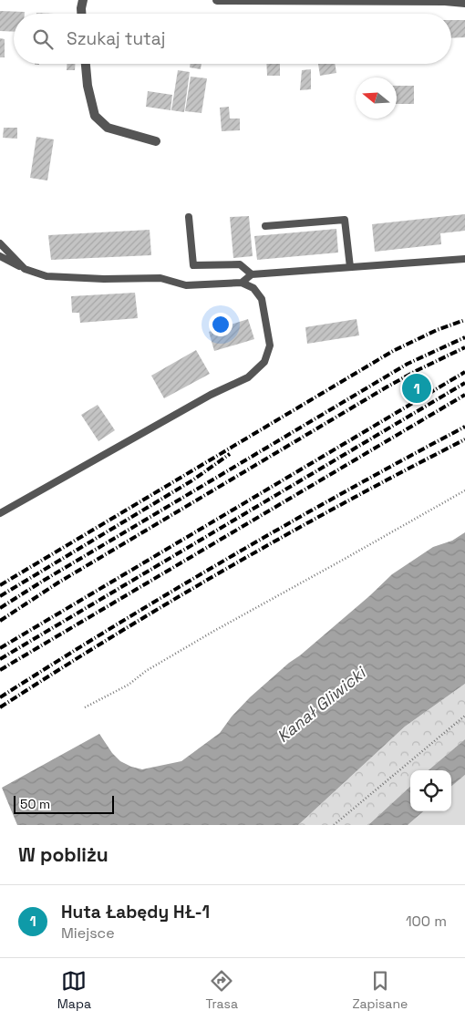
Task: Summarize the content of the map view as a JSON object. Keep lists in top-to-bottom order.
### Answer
{
  "water": ["Kanał Gliwicki"],
  "scale_bar": "50 m",
  "north": "left",
  "page": {
    "search": "Szukaj tutaj",
    "pins": "1",
    "scale": "50 m",
    "heading": "W pobliżu",
    "list": [
      {
        "mark": "1",
        "name": "Huta Łabędy HŁ-1",
        "note": "Miejsce",
        "value": "100 m"
      }
    ],
    "nav": ["Mapa", "Trasa", "Zapisane"]
  }
}
